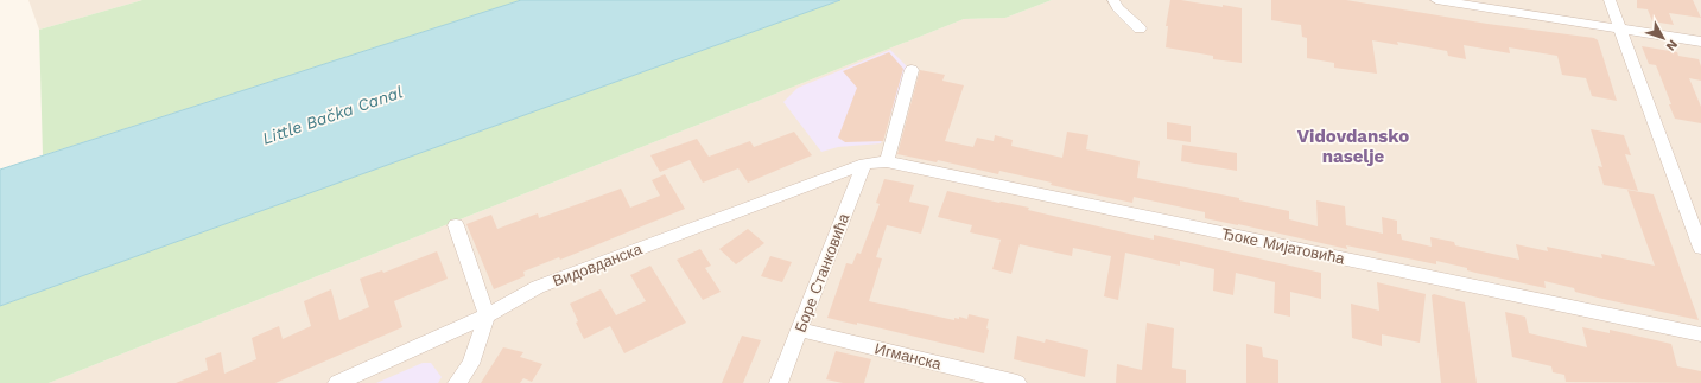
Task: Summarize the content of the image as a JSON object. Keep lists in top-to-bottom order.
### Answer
{
  "streets": {
    "street": [
      "Ђоке Мијатовића",
      "Видовданска",
      "Боре Станковића",
      "Игманска"
    ]
  },
  "crossings": [
    ["Ђоке Мијатовића", "Видовданска"],
    ["Ђоке Мијатовића", "Боре Станковића"],
    ["Видовданска", "Боре Станковића"],
    ["Боре Станковића", "Игманска"]
  ],
  "districts": ["Vidovdansko naselje"],
  "water": ["Little Bačka Canal"],
  "north": "bottom right"
}
